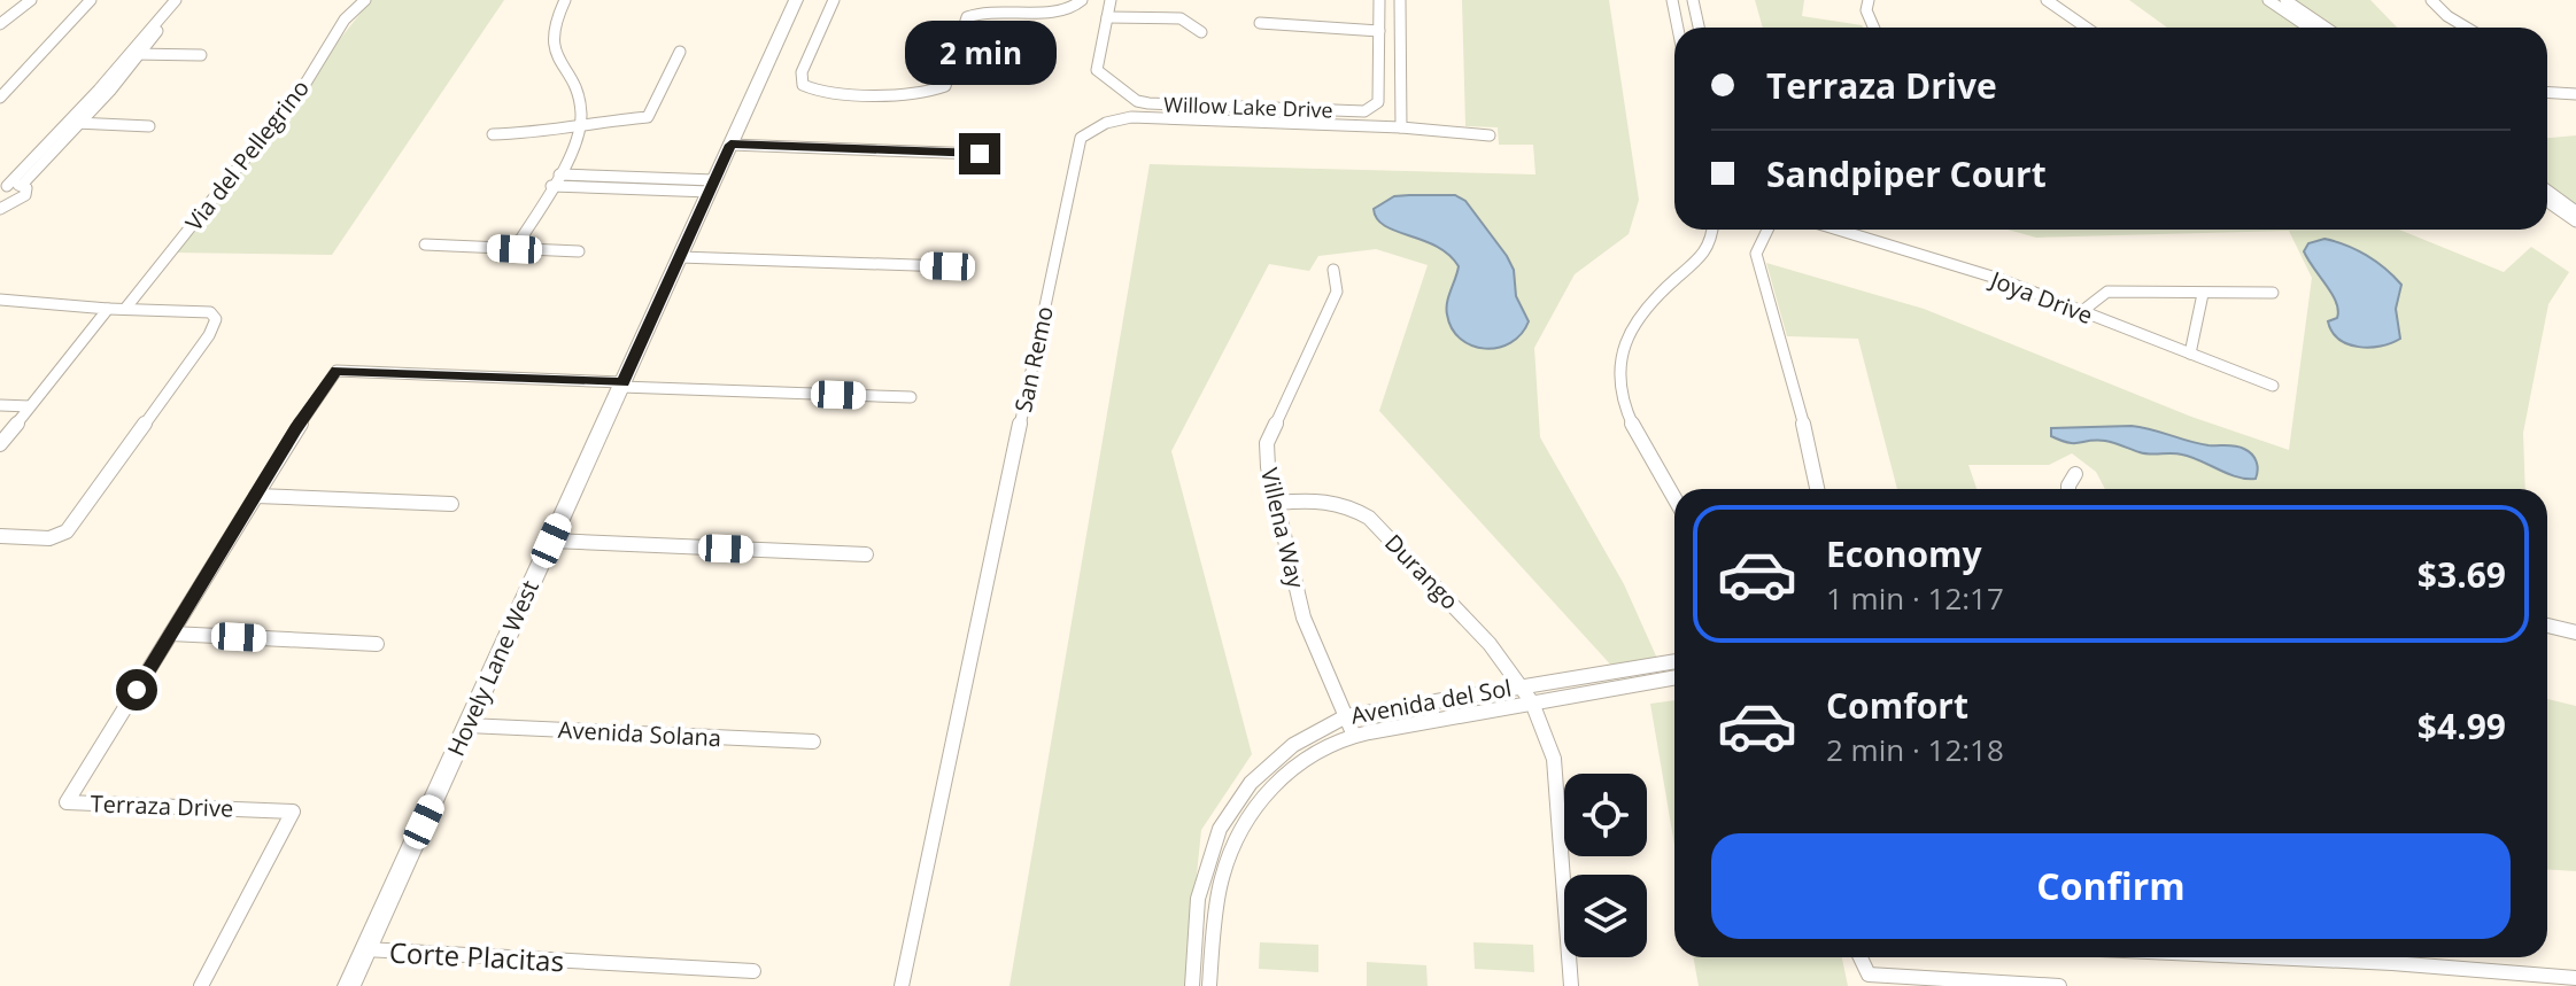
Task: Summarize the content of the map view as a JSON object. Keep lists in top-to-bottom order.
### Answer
{
  "streets": {
    "street": [
      "Willow Lake Drive",
      "Via del Pellegrino",
      "Joya Drive",
      "San Remo",
      "Villena Way",
      "Durango",
      "Hovely Lane West",
      "Avenida del Sol",
      "Avenida Solana",
      "Terraza Drive",
      "Corte Placitas"
    ]
  },
  "crossings": [
    ["Villena Way", "Durango"],
    ["Villena Way", "Avenida del Sol"],
    ["Durango", "Avenida del Sol"],
    ["Hovely Lane West", "Avenida Solana"],
    ["Hovely Lane West", "Terraza Drive"],
    ["Hovely Lane West", "Corte Placitas"]
  ],
  "page": {
    "bubble": "2 min",
    "banner": ["Terraza Drive", "Sandpiper Court"],
    "list": [
      {
        "name": "Economy",
        "note": "1 min · 12:17",
        "value": "$3.69"
      },
      {
        "name": "Comfort",
        "note": "2 min · 12:18",
        "value": "$4.99"
      }
    ],
    "buttons": "Confirm"
  }
}
